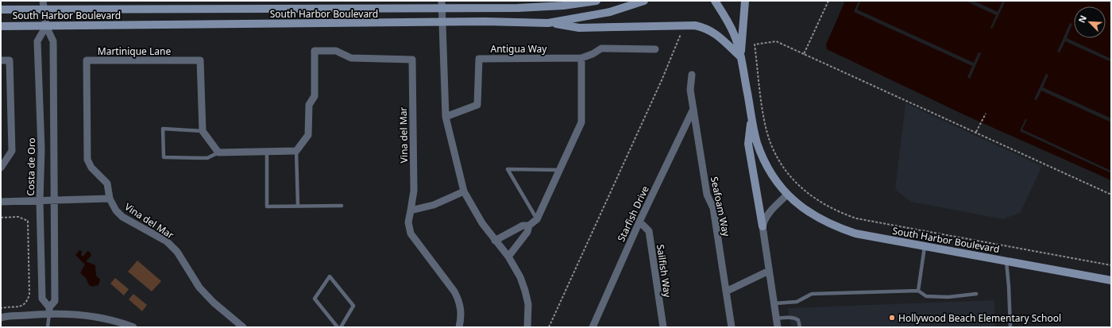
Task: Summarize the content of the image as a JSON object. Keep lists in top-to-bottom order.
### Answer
{
  "streets": {
    "main road": ["South Harbor Boulevard"],
    "street": [
      "Antigua Way",
      "Martinique Lane",
      "Vina del Mar",
      "Costa de Oro",
      "Seafoam Way",
      "Starfish Drive",
      "Sailfish Way"
    ]
  },
  "crossings": [
    ["South Harbor Boulevard", "Costa de Oro"],
    ["Martinique Lane", "Vina del Mar"],
    ["Seafoam Way", "Starfish Drive"],
    ["Starfish Drive", "Sailfish Way"]
  ],
  "places": ["Hollywood Beach Elementary School"],
  "north": "top left"
}
